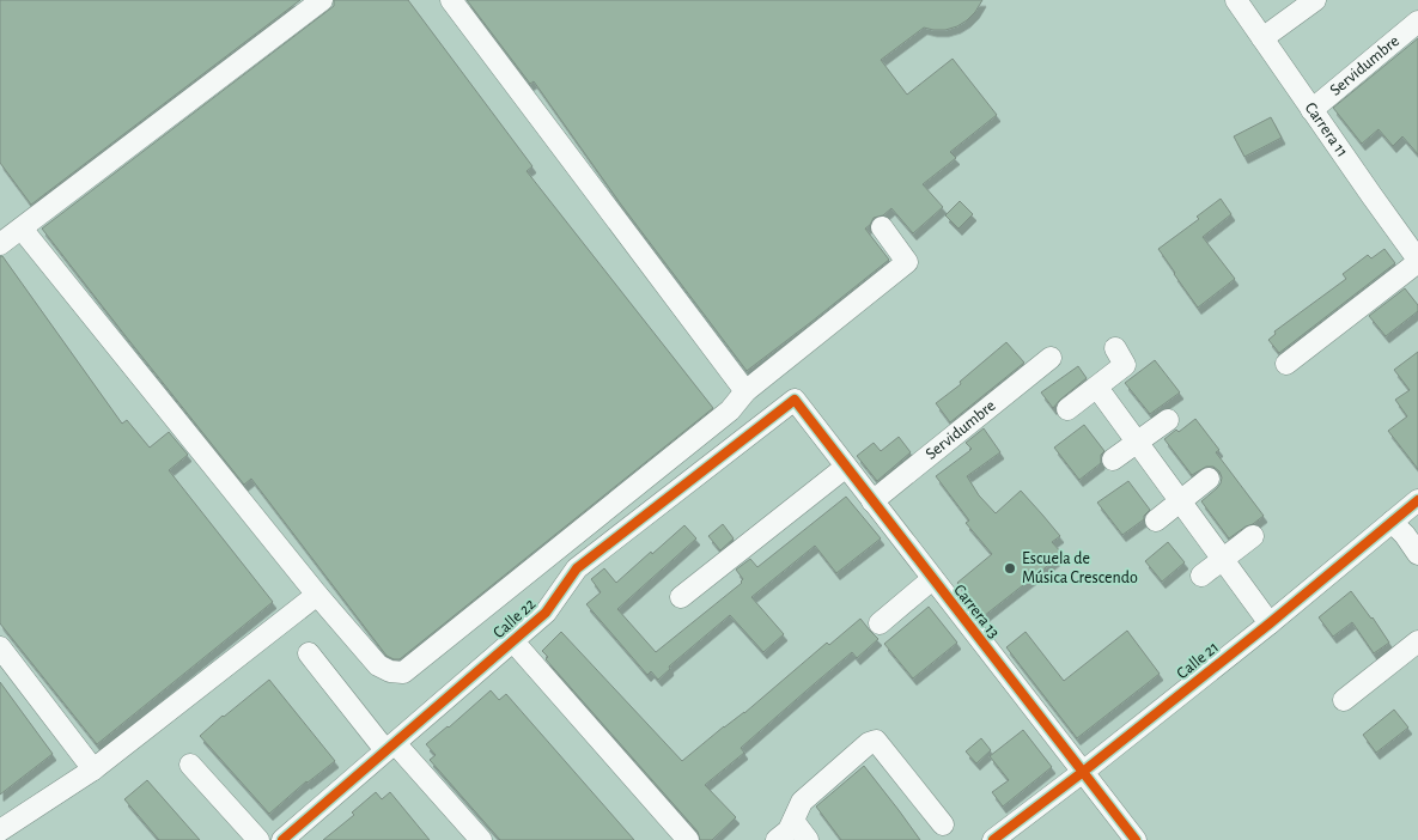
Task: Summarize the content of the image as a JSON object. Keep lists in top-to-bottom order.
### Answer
{
  "streets": {
    "street": [
      "Servidumbre",
      "Carrera 11",
      "Carrera 13",
      "Calle 22",
      "Calle 21"
    ]
  },
  "crossings": [
    ["Servidumbre", "Carrera 11"],
    ["Servidumbre", "Carrera 13"],
    ["Carrera 13", "Calle 22"],
    ["Carrera 13", "Calle 21"]
  ],
  "places": ["Escuela de Música Crescendo"]
}
